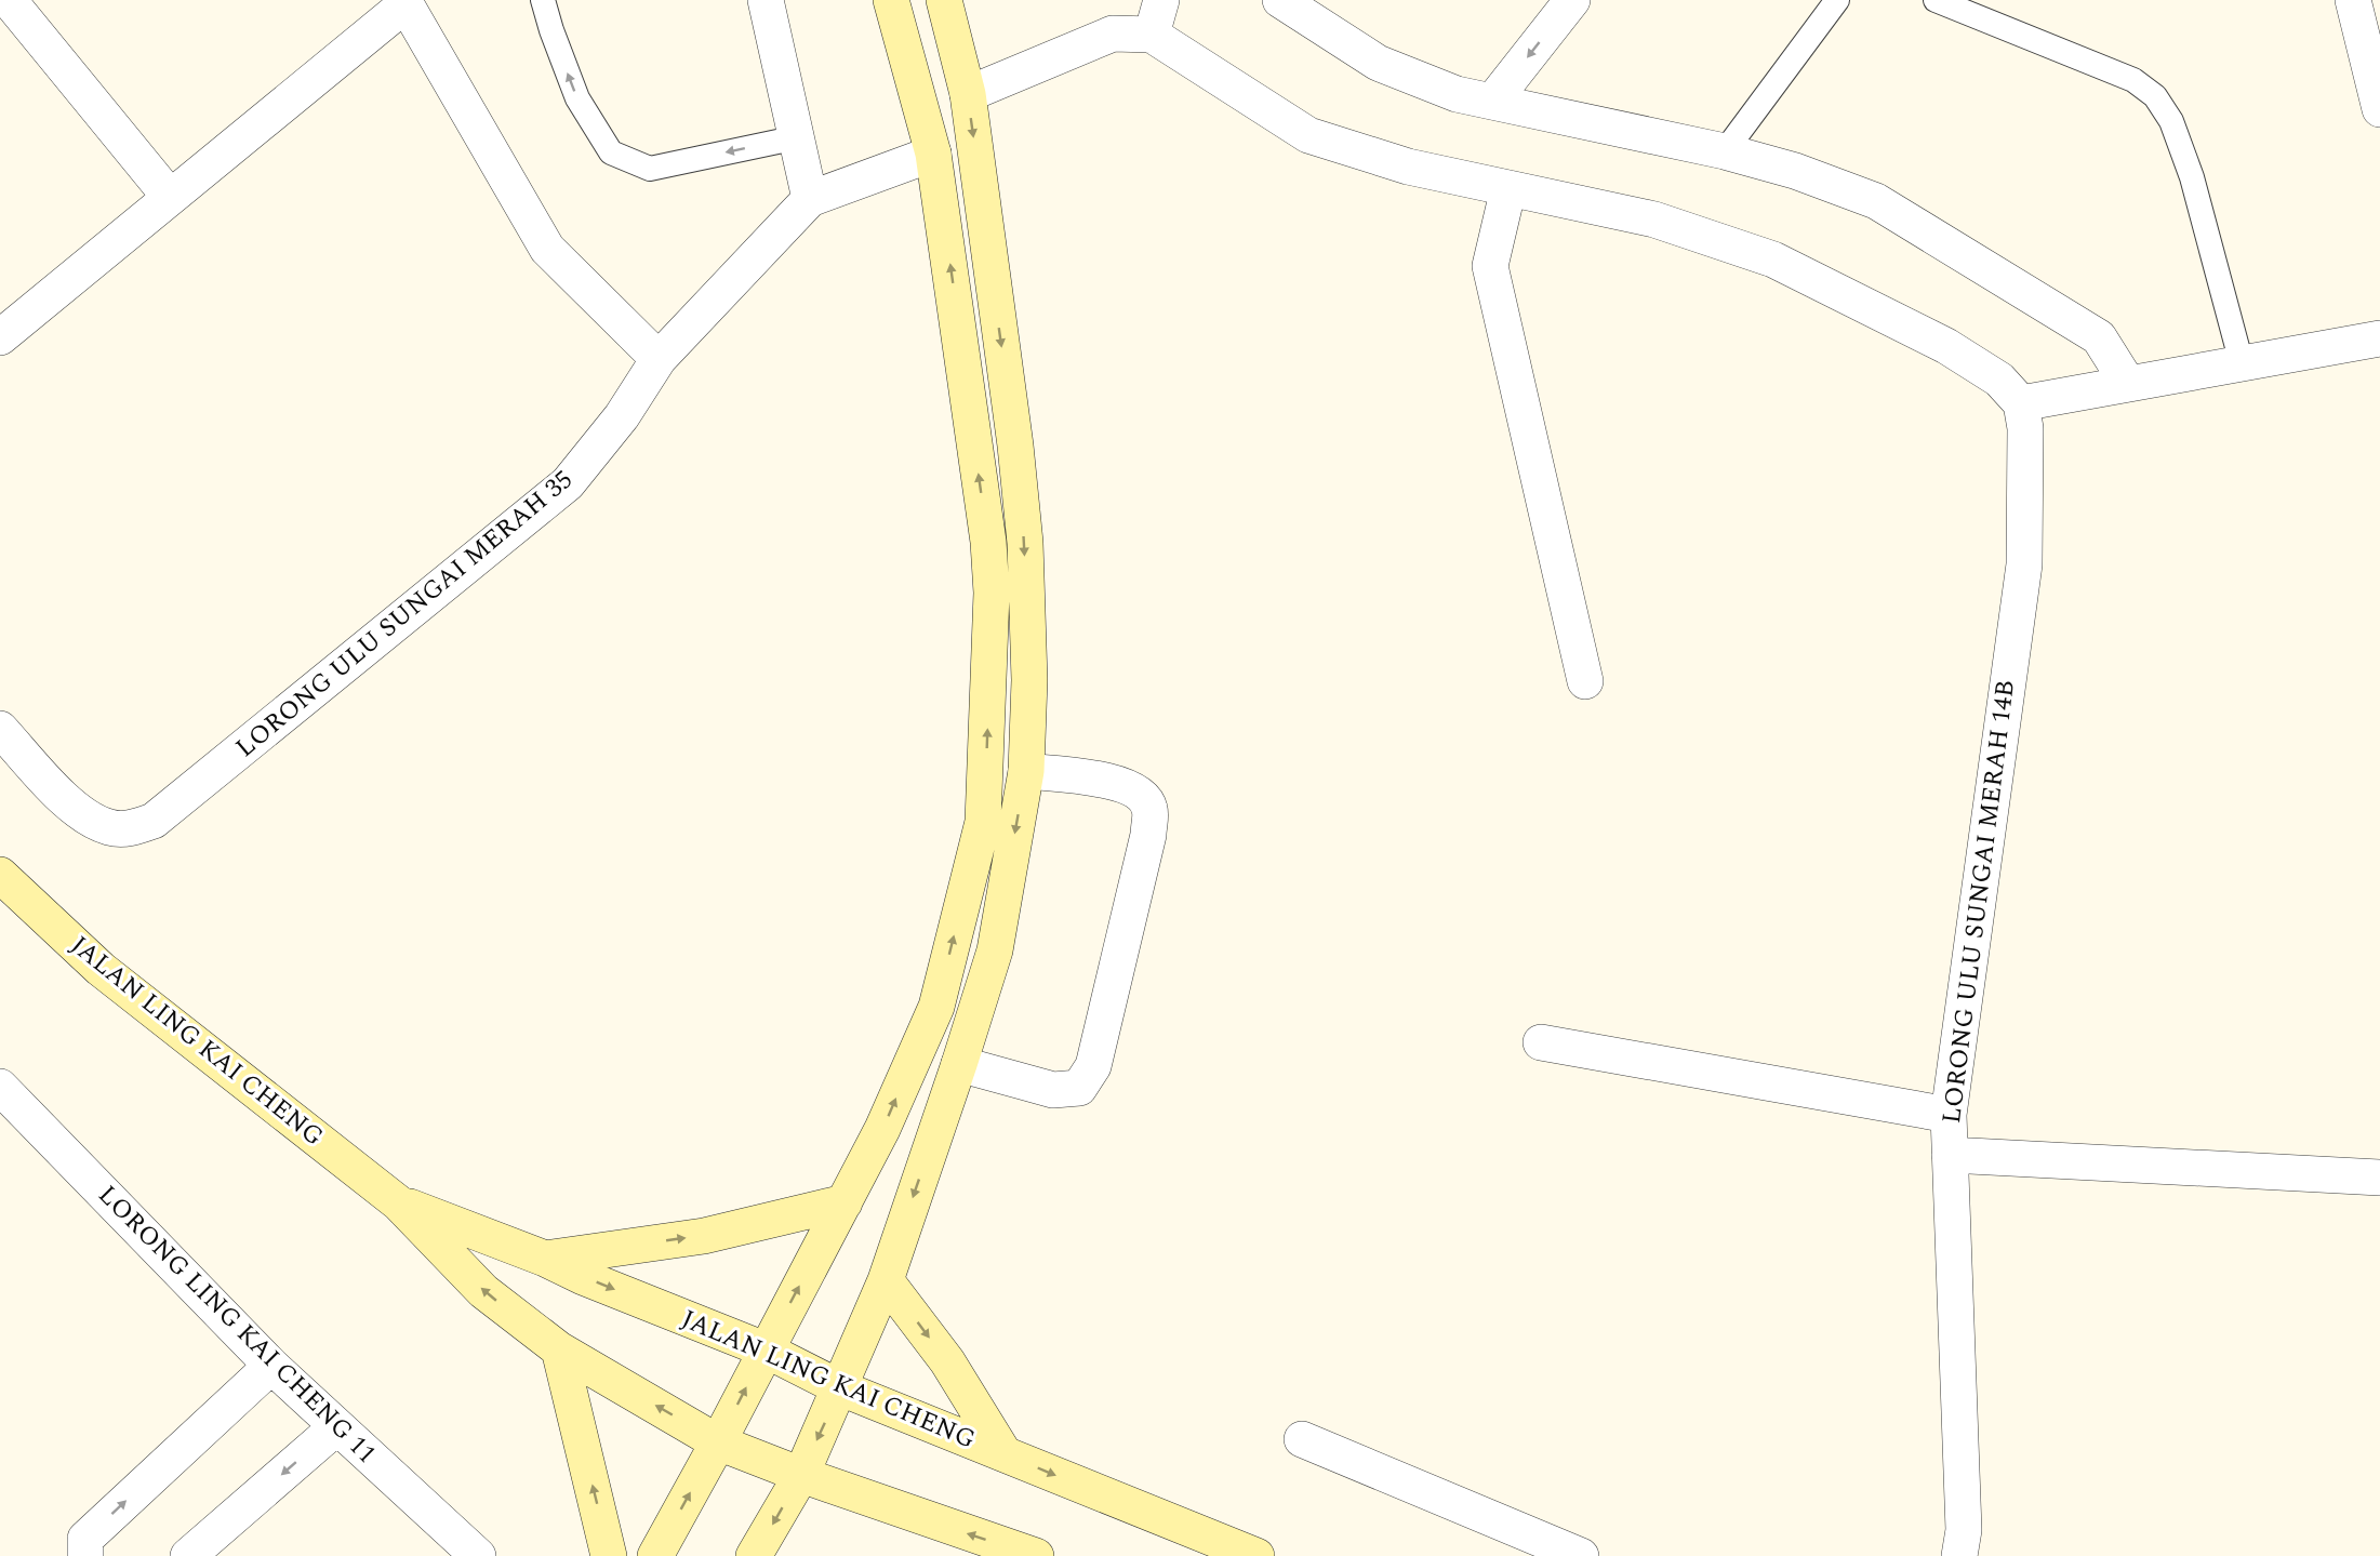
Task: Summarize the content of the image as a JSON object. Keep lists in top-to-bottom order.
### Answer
{
  "streets": {
    "street": [
      "LORONG ULU SUNGAI MERAH 35",
      "LORONG ULU SUNGAI MERAH 14B",
      "JALAN LING KAI CHENG",
      "LORONG LING KAI CHENG 11"
    ]
  }
}
